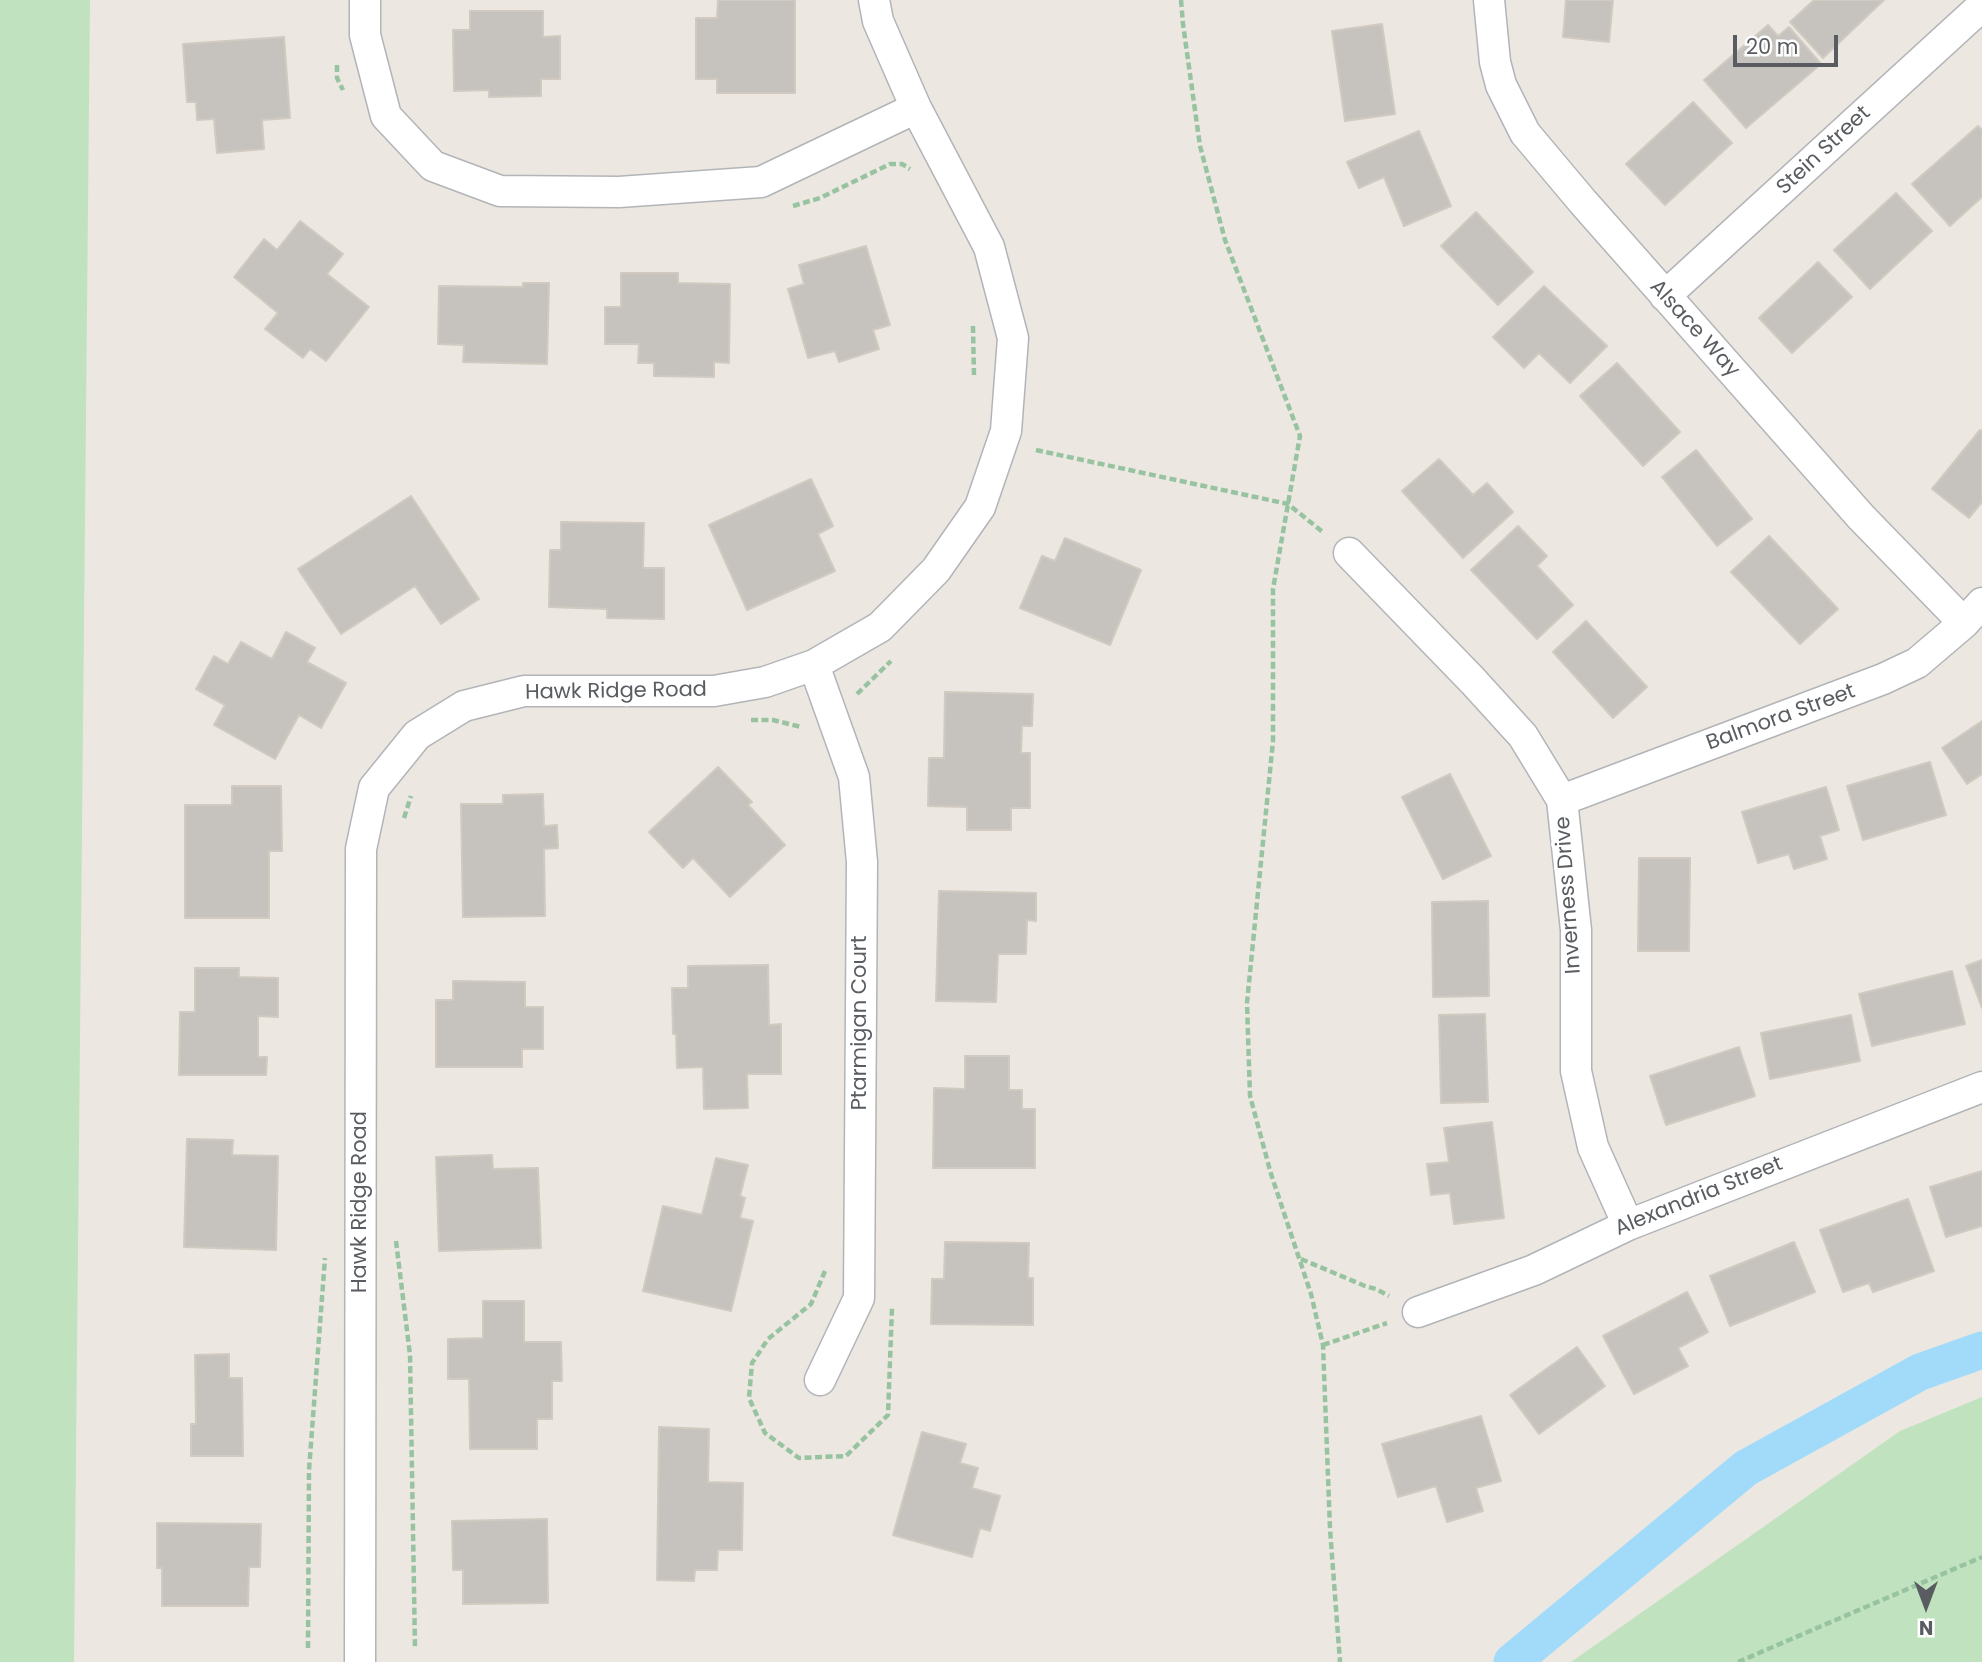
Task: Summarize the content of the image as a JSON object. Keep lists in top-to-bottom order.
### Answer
{
  "streets": {
    "street": [
      "Stein Street",
      "Alsace Way",
      "Hawk Ridge Road",
      "Balmora Street",
      "Inverness Drive",
      "Ptarmigan Court",
      "Alexandria Street"
    ]
  },
  "crossings": [
    ["Stein Street", "Alsace Way"],
    ["Alsace Way", "Balmora Street"],
    ["Hawk Ridge Road", "Ptarmigan Court"],
    ["Balmora Street", "Inverness Drive"],
    ["Inverness Drive", "Alexandria Street"]
  ],
  "scale_bar": "20 m",
  "north": "bottom"
}
